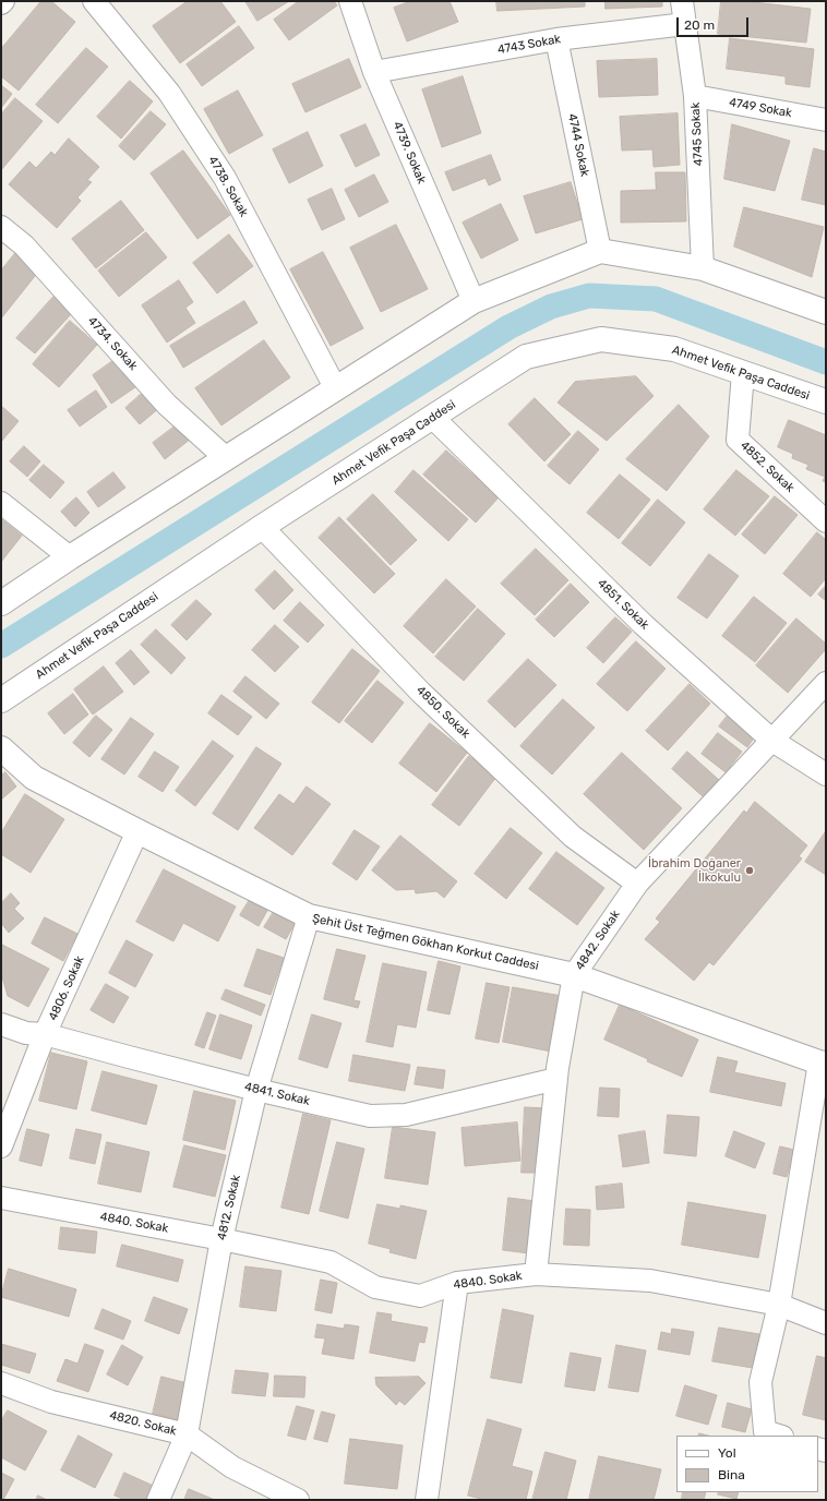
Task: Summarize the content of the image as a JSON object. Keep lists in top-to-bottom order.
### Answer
{
  "streets": {
    "street": [
      "4743 Sokak",
      "4749 Sokak",
      "4745 Sokak",
      "4744 Sokak",
      "4739. Sokak",
      "4738. Sokak",
      "4734. Sokak",
      "Ahmet Vefik Paşa Caddesi",
      "4852. Sokak",
      "4851. Sokak",
      "4850. Sokak",
      "4842. Sokak",
      "Şehit Üst Teğmen Gökhan Korkut Caddesi",
      "4806. Sokak",
      "4841. Sokak",
      "4812. Sokak",
      "4840. Sokak",
      "4820. Sokak"
    ]
  },
  "crossings": [
    ["4743 Sokak", "4745 Sokak"],
    ["4743 Sokak", "4744 Sokak"],
    ["4743 Sokak", "4739. Sokak"],
    ["4749 Sokak", "4745 Sokak"],
    ["Ahmet Vefik Paşa Caddesi", "4852. Sokak"],
    ["Ahmet Vefik Paşa Caddesi", "4851. Sokak"],
    ["Ahmet Vefik Paşa Caddesi", "4850. Sokak"],
    ["4851. Sokak", "4842. Sokak"],
    ["4850. Sokak", "4842. Sokak"],
    ["4842. Sokak", "Şehit Üst Teğmen Gökhan Korkut Caddesi"],
    ["4842. Sokak", "4841. Sokak"],
    ["4842. Sokak", "4840. Sokak"],
    ["Şehit Üst Teğmen Gökhan Korkut Caddesi", "4806. Sokak"],
    ["Şehit Üst Teğmen Gökhan Korkut Caddesi", "4812. Sokak"],
    ["4806. Sokak", "4841. Sokak"],
    ["4841. Sokak", "4812. Sokak"],
    ["4812. Sokak", "4840. Sokak"],
    ["4812. Sokak", "4820. Sokak"]
  ],
  "places": ["İbrahim Doğaner İlkokulu"],
  "legend": ["Yol", "Bina"],
  "scale_bar": "20 m"
}
